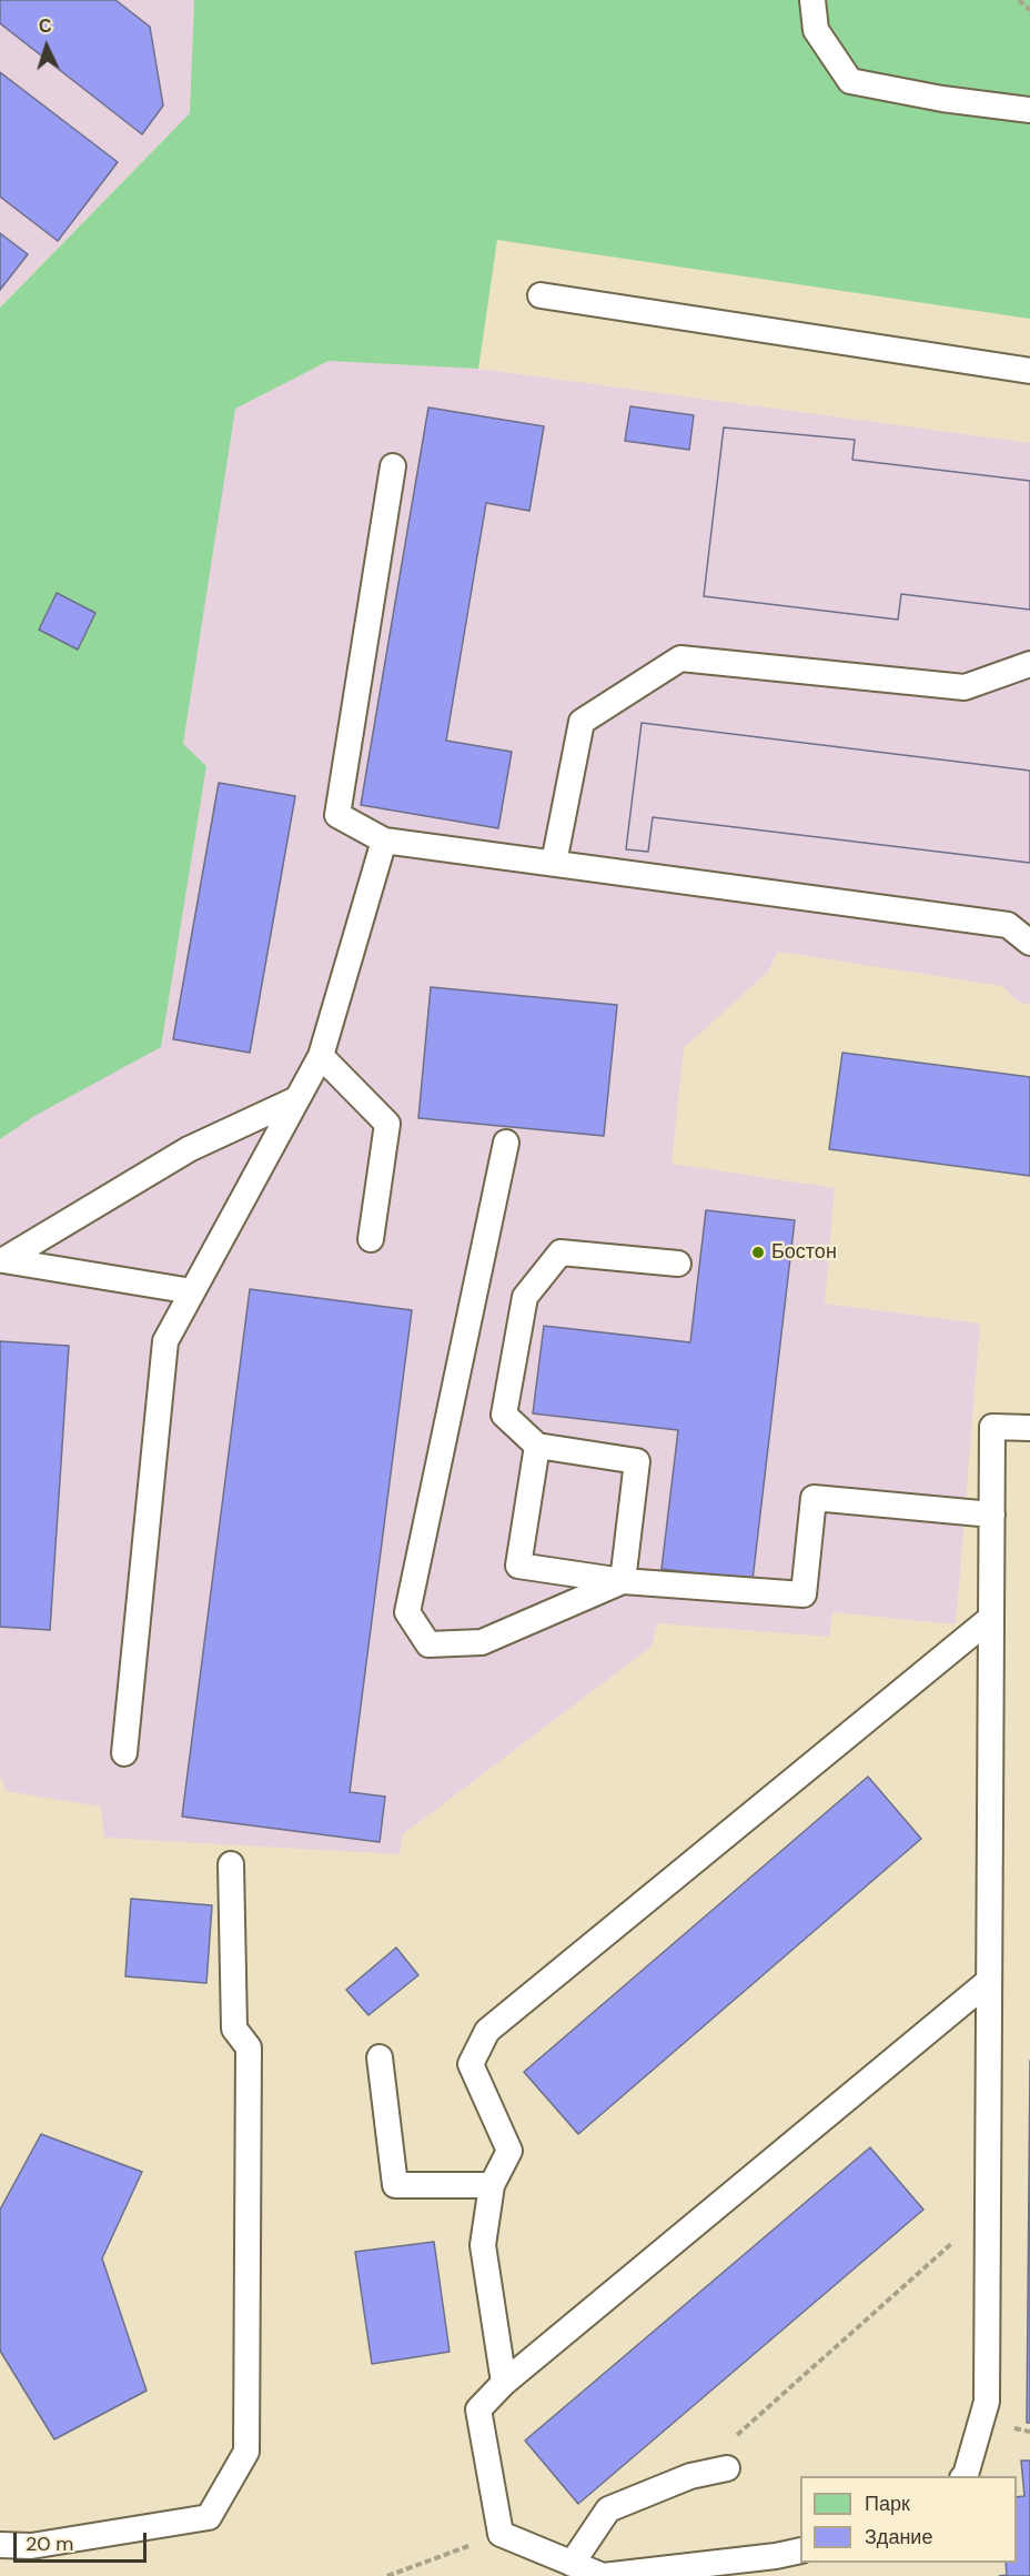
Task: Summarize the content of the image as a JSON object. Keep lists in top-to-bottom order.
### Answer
{
  "places": ["Бостон"],
  "legend": ["Парк", "Здание"],
  "scale_bar": "20 m",
  "north": "top"
}
